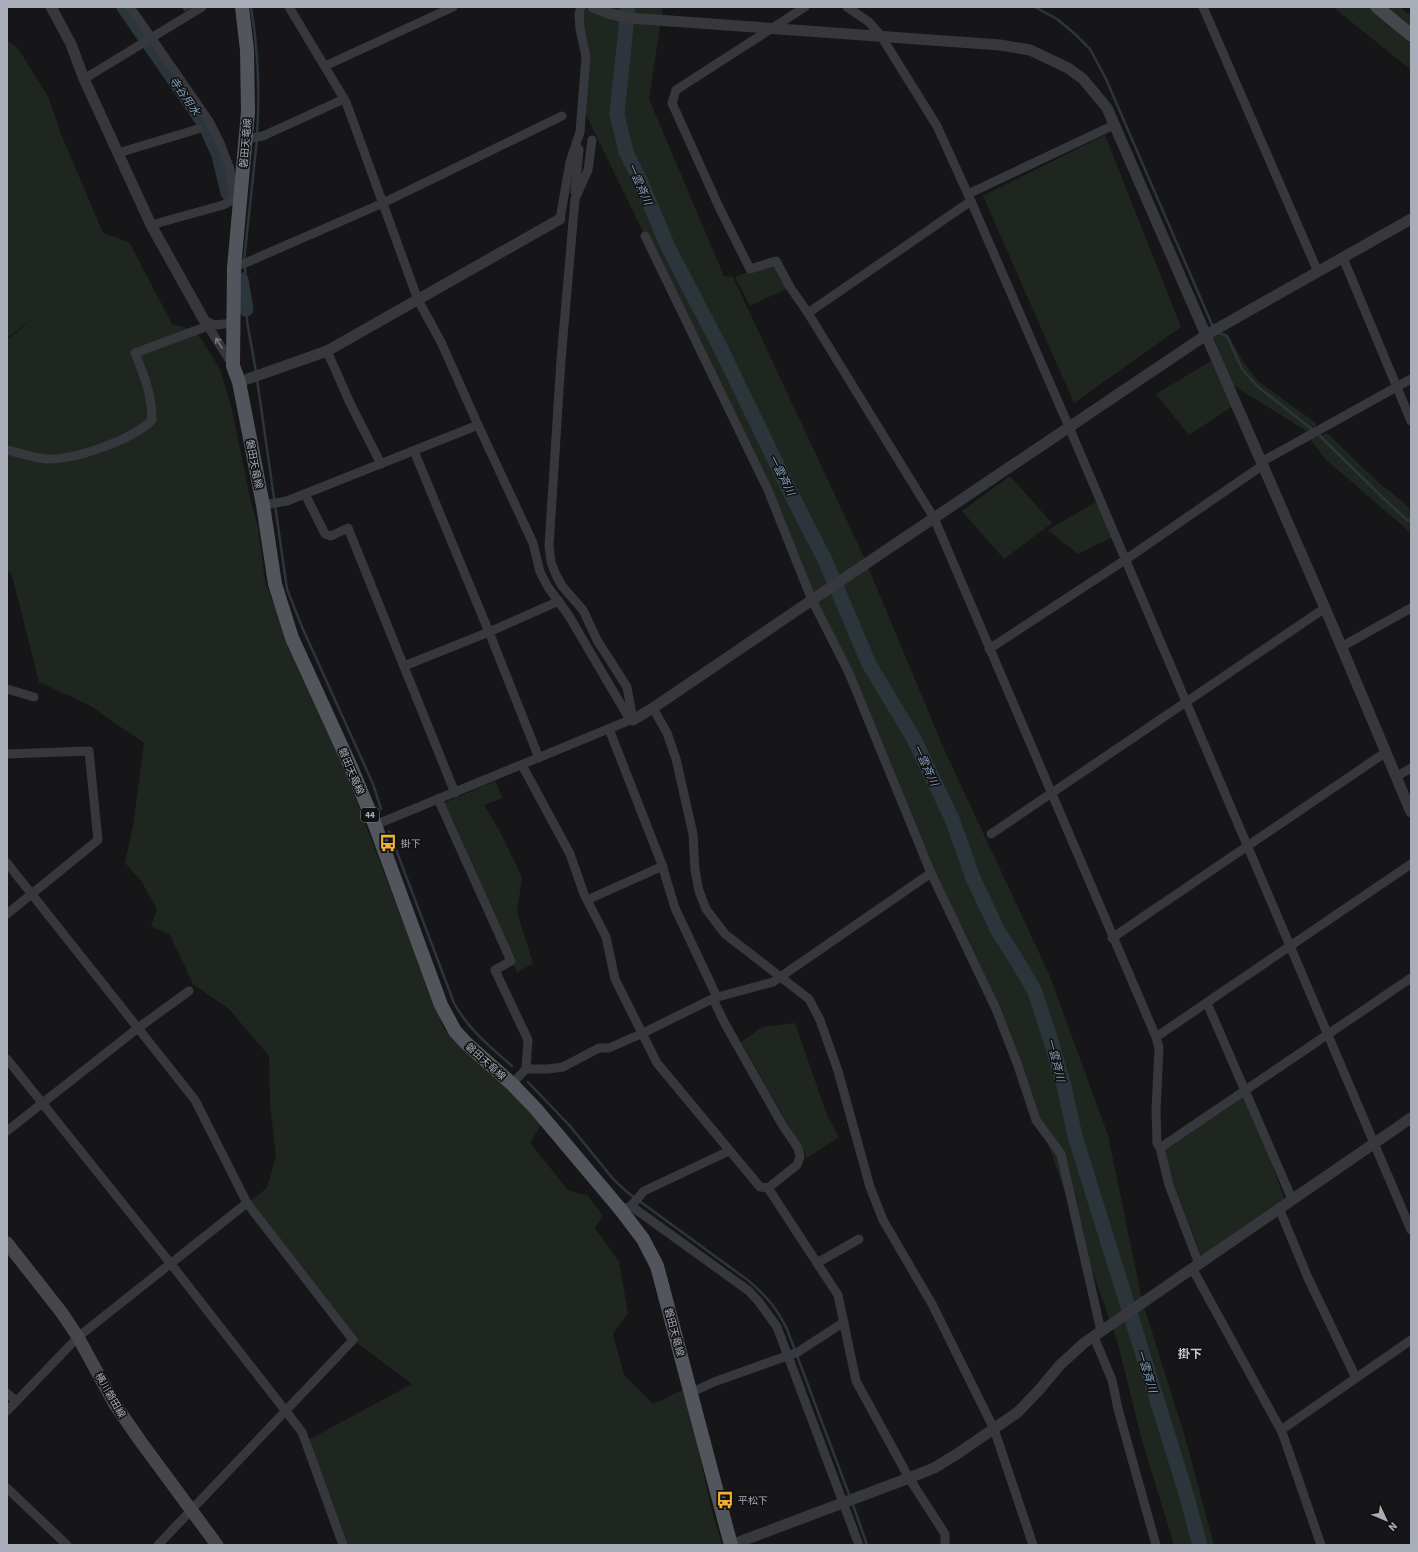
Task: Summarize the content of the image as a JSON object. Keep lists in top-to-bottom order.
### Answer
{
  "streets": {
    "main road": ["磐田天竜線", "44", "横川磐田線"]
  },
  "districts": ["掛下"],
  "water": ["寺谷用水", "一雲斉川"],
  "places": {
    "bus stop": ["掛下", "平松下"]
  },
  "north": "bottom right"
}
